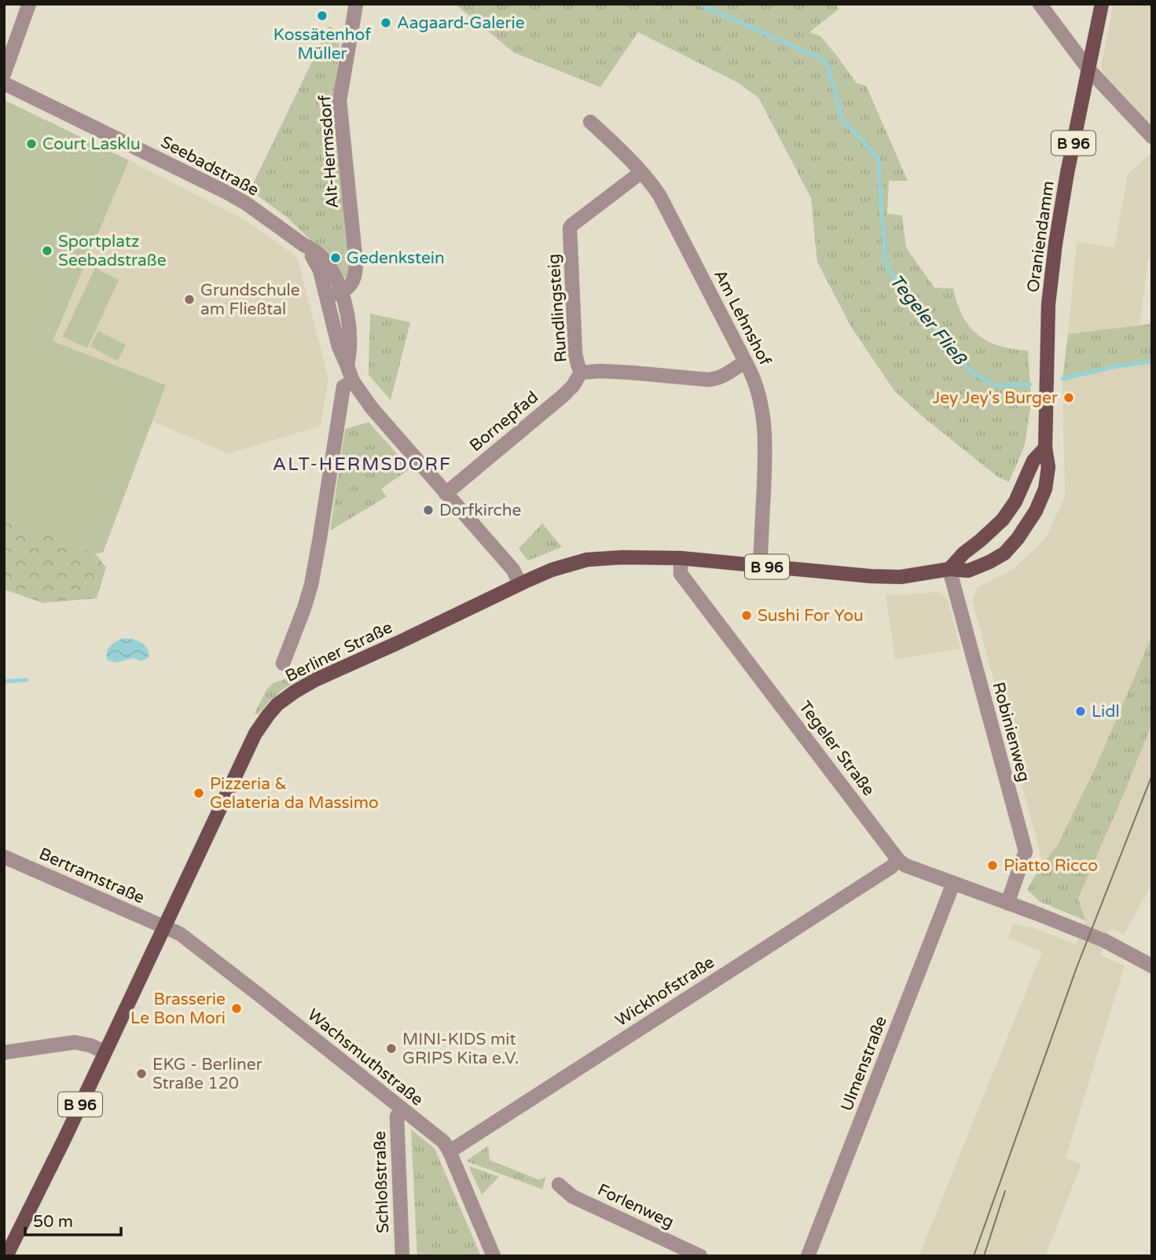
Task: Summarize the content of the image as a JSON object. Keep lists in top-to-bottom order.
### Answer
{
  "streets": {
    "main road": ["B 96", "Oraniendamm", "Berliner Straße"],
    "street": [
      "Alt-Hermsdorf",
      "Seebadstraße",
      "Rundlingsteig",
      "Am Lehnshof",
      "Bornepfad",
      "Robinienweg",
      "Tegeler Straße",
      "Bertramstraße",
      "Wickhofstraße",
      "Wachsmuthstraße",
      "Ulmenstraße",
      "Schloßstraße",
      "Forlenweg"
    ]
  },
  "crossings": [
    ["Alt-Hermsdorf", "Seebadstraße"],
    ["Oraniendamm", "Berliner Straße"],
    ["Rundlingsteig", "Am Lehnshof"],
    ["Rundlingsteig", "Bornepfad"],
    ["Am Lehnshof", "Berliner Straße"],
    ["Berliner Straße", "Robinienweg"],
    ["Berliner Straße", "Tegeler Straße"],
    ["Berliner Straße", "Bertramstraße"],
    ["Berliner Straße", "Wachsmuthstraße"],
    ["Robinienweg", "Tegeler Straße"],
    ["Tegeler Straße", "Wickhofstraße"],
    ["Tegeler Straße", "Ulmenstraße"],
    ["Bertramstraße", "Wachsmuthstraße"],
    ["Wickhofstraße", "Wachsmuthstraße"],
    ["Wachsmuthstraße", "Schloßstraße"]
  ],
  "districts": ["ALT-HERMSDORF"],
  "water": ["Tegeler Fließ"],
  "places": [
    "Kossätenhof Müller",
    "Aagaard-Galerie",
    "Court Lasklu",
    "Sportplatz Seebadstraße",
    "Gedenkstein",
    "Grundschule am Fließtal",
    "Jey Jey's Burger",
    "Dorfkirche",
    "Sushi For You",
    "Lidl",
    "Pizzeria & Gelateria da Massimo",
    "Piatto Ricco",
    "Brasserie Le Bon Mori",
    "MINI-KIDS mit GRIPS Kita e.V.",
    "EKG - Berliner Straße 120"
  ],
  "scale_bar": "50 m"
}
